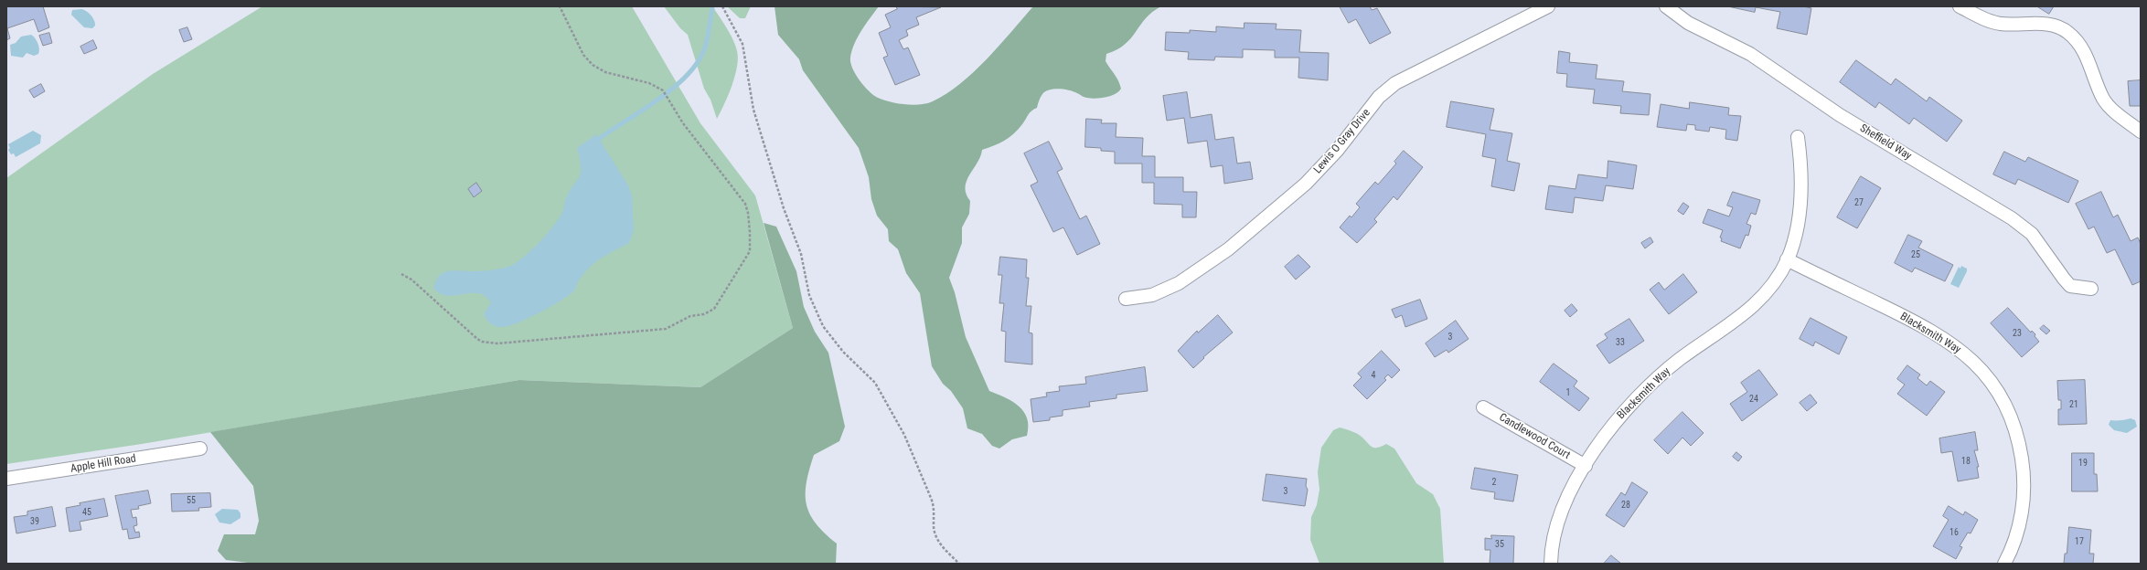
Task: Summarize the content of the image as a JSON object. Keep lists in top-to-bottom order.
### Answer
{
  "streets": {
    "street": [
      "Lewis O Gray Drive",
      "Sheffield Way",
      "Blacksmith Way",
      "Candlewood Court",
      "Apple Hill Road"
    ]
  },
  "crossings": [
    ["Blacksmith Way", "Candlewood Court"]
  ],
  "house_numbers": [
    "27",
    "25",
    "23",
    "3",
    "33",
    "4",
    "1",
    "24",
    "21",
    "18",
    "19",
    "2",
    "3",
    "55",
    "28",
    "45",
    "39",
    "16",
    "17",
    "35"
  ]
}
